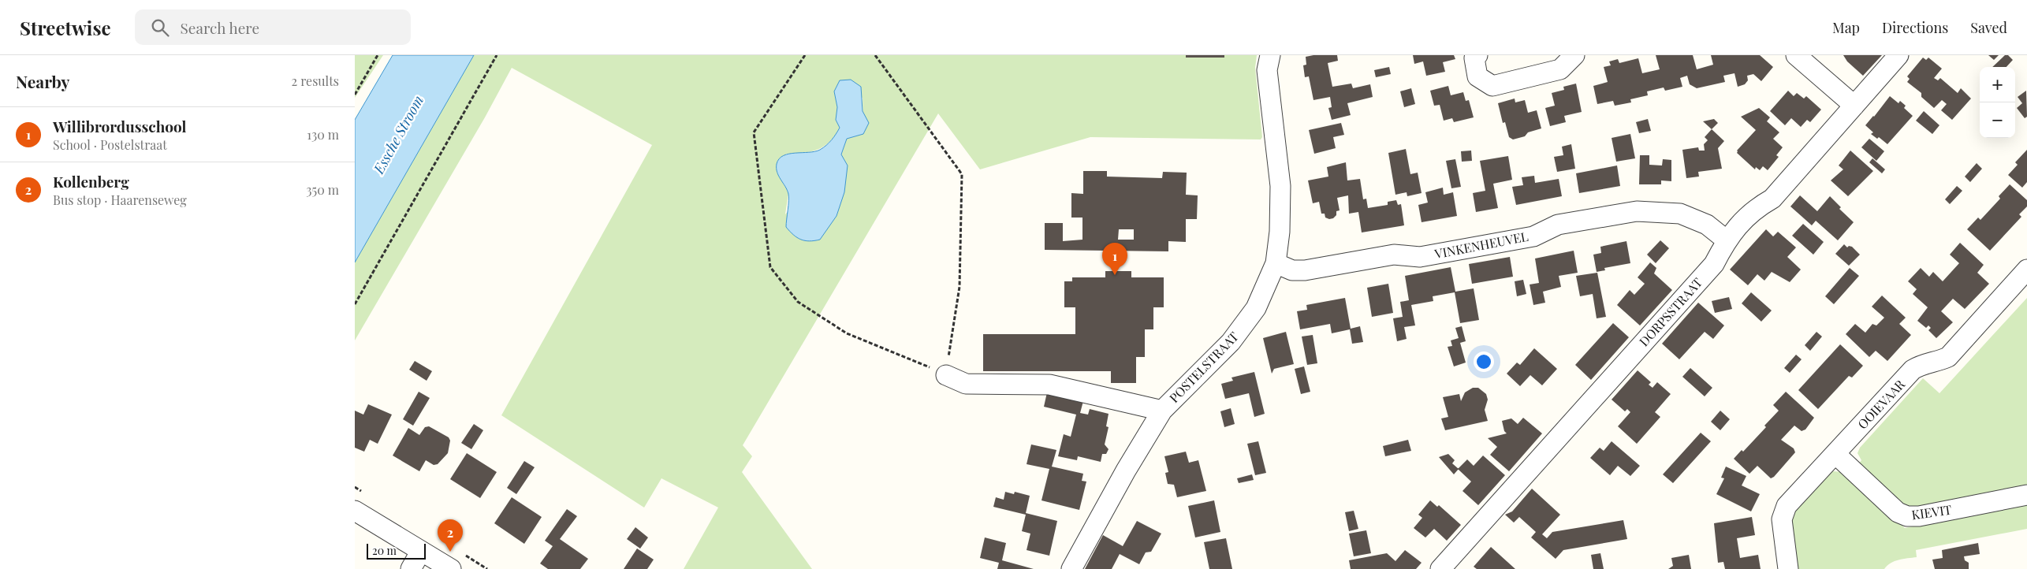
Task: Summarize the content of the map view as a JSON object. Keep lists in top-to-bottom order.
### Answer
{
  "streets": {
    "street": [
      "VINKENHEUVEL",
      "DORPSSTRAAT",
      "POSTELSTRAAT",
      "OOIEVAAR",
      "KIEVIT"
    ]
  },
  "crossings": [
    ["VINKENHEUVEL", "DORPSSTRAAT"],
    ["VINKENHEUVEL", "POSTELSTRAAT"],
    ["OOIEVAAR", "KIEVIT"]
  ],
  "water": ["Essche Stroom"],
  "scale_bar": "20 m",
  "page": {
    "header": "Streetwise",
    "search": "Search here",
    "nav": ["Map", "Directions", "Saved"],
    "heading": ["Nearby", "2 results"],
    "map_buttons": ["+", "−"],
    "list": [
      {
        "mark": "1",
        "name": "Willibrordusschool",
        "note": "School · Postelstraat",
        "value": "130 m"
      },
      {
        "mark": "2",
        "name": "Kollenberg",
        "note": "Bus stop · Haarenseweg",
        "value": "350 m"
      }
    ],
    "pins": ["1", "2"],
    "scale": "20 m"
  }
}
